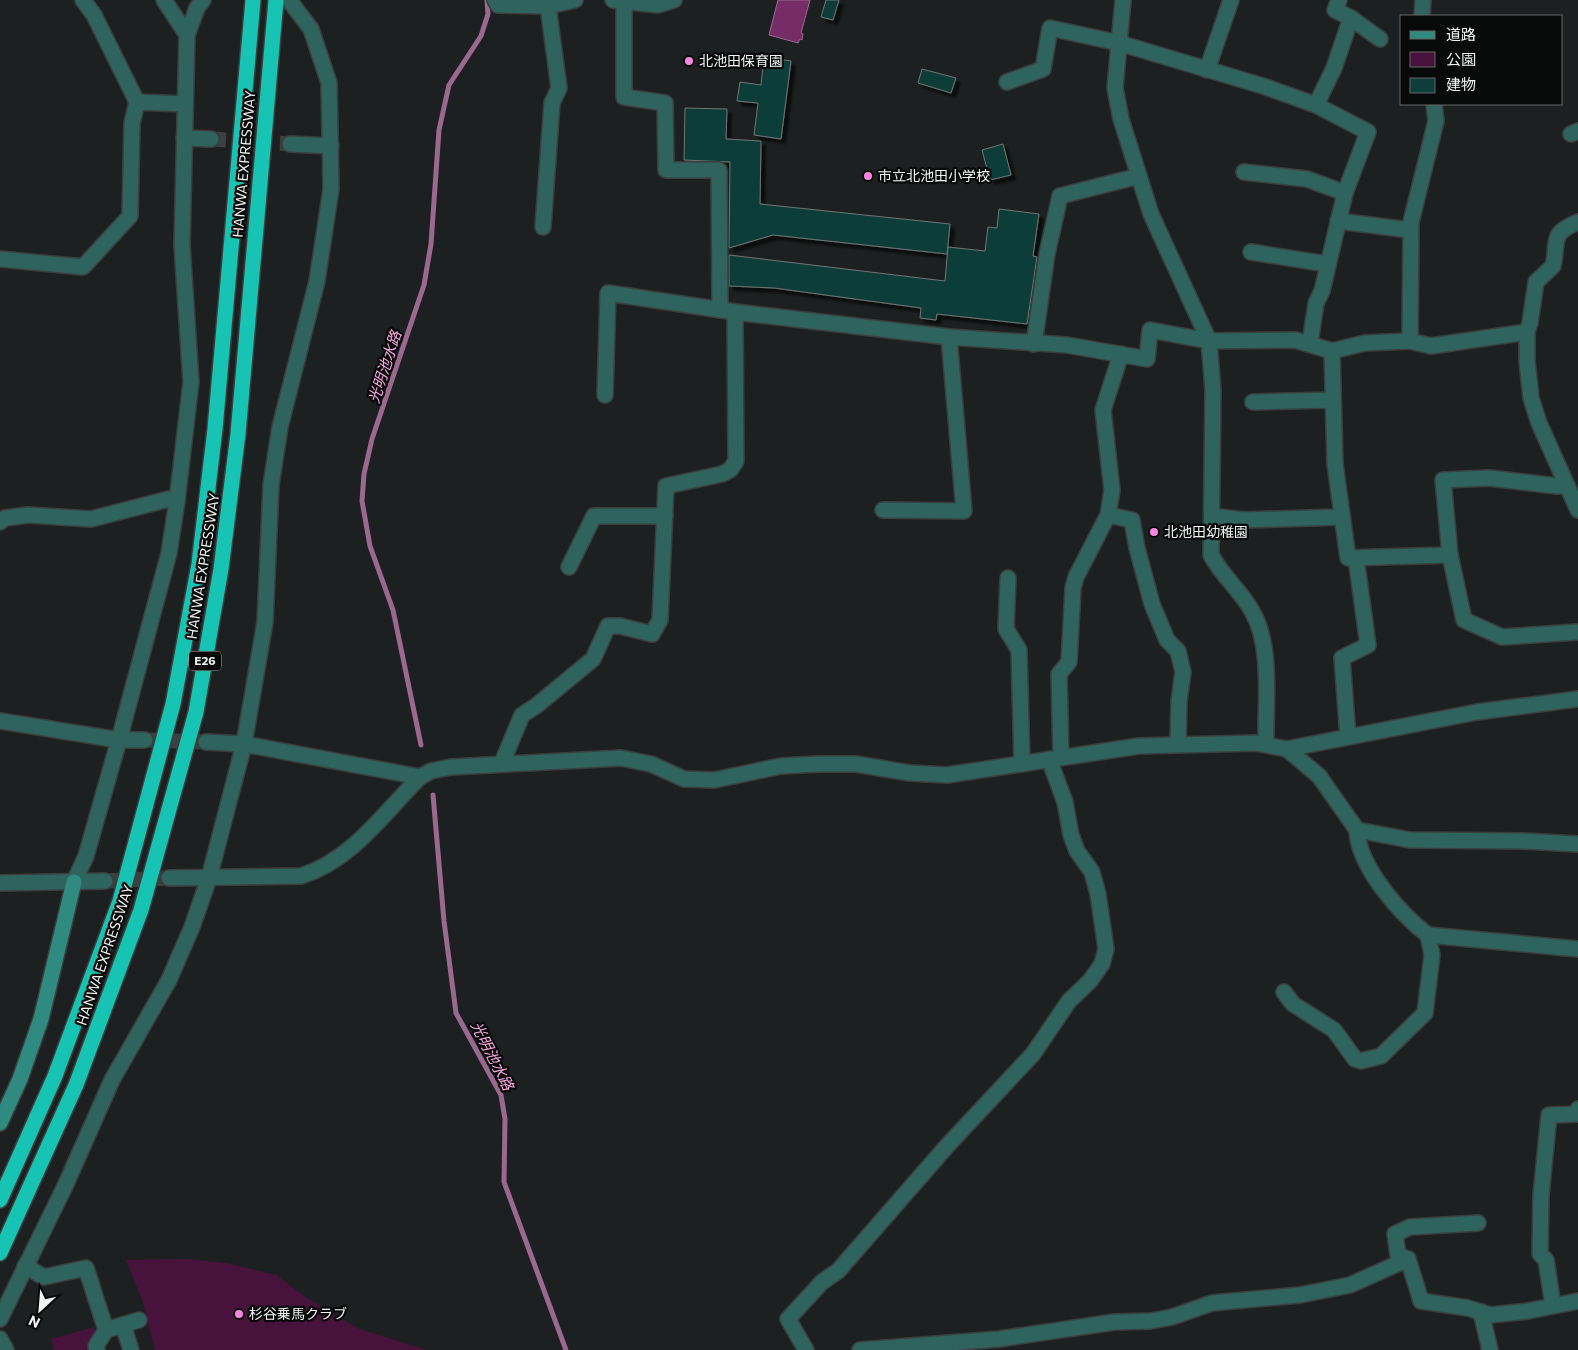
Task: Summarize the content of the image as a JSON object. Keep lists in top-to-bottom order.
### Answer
{
  "streets": {
    "highway": ["HANWA EXPRESSWAY", "E26"]
  },
  "water": ["光明池水路"],
  "places": [
    "北池田保育園",
    "市立北池田小学校",
    "北池田幼稚園",
    "杉谷乗馬クラブ"
  ],
  "legend": ["道路", "公園", "建物"],
  "north": "bottom left"
}
